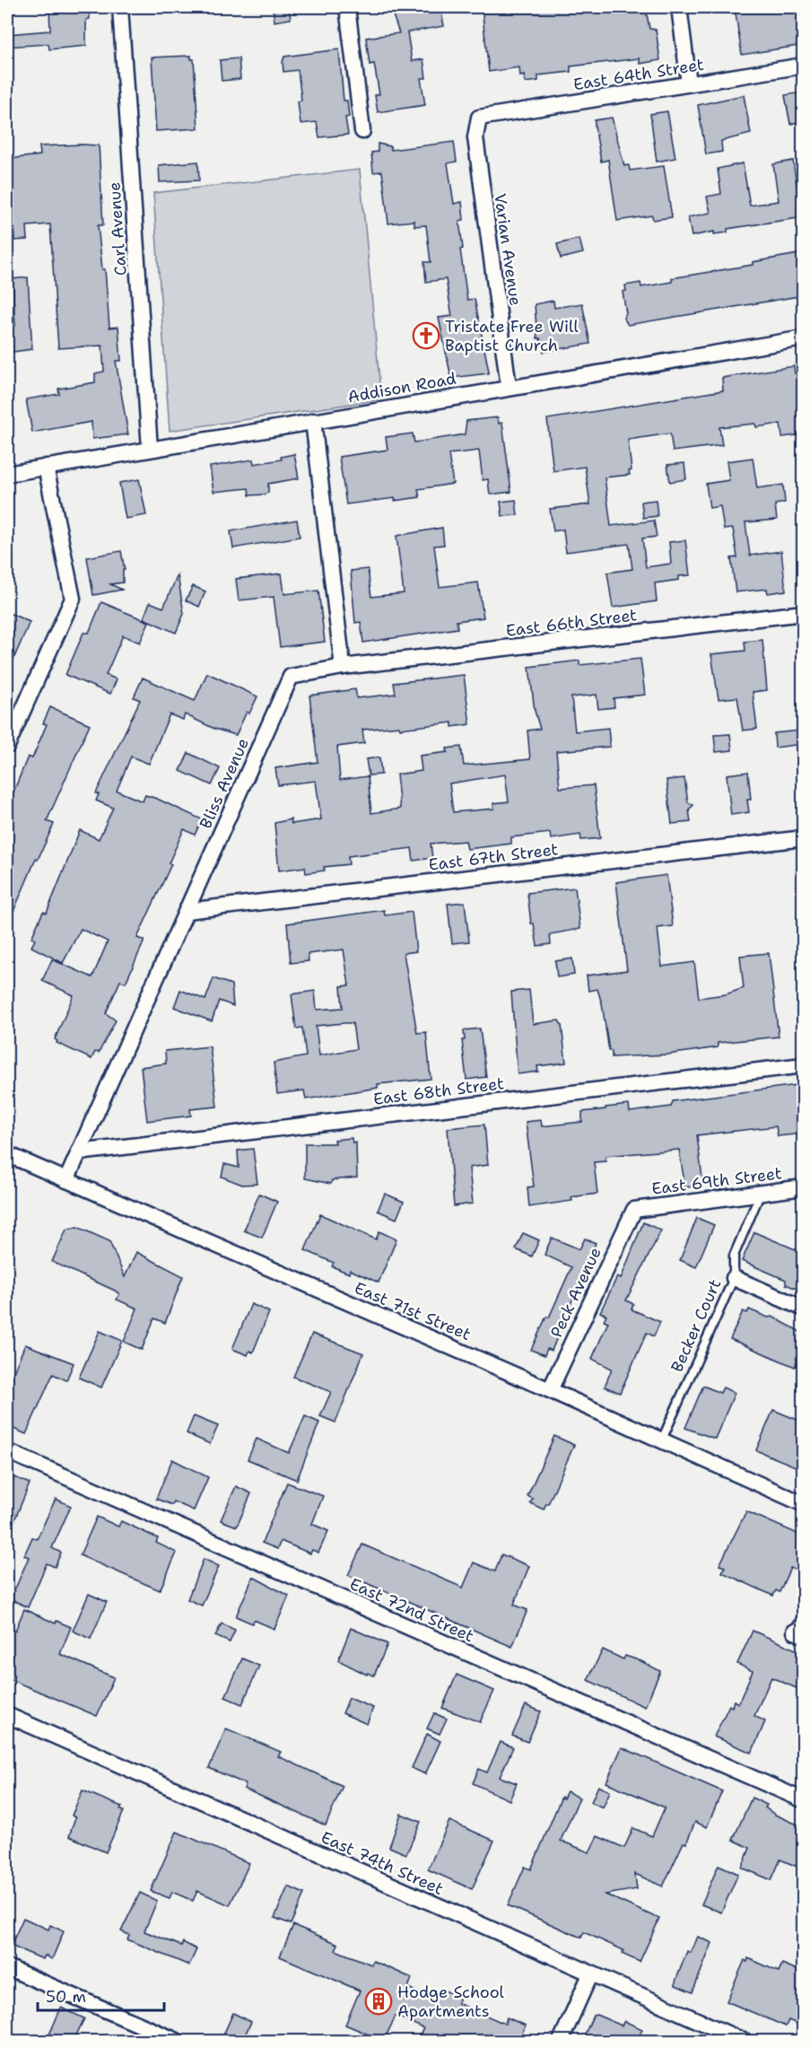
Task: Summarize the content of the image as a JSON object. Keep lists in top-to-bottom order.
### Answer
{
  "streets": {
    "street": [
      "East 64th Street",
      "Carl Avenue",
      "Varian Avenue",
      "Addison Road",
      "East 66th Street",
      "Bliss Avenue",
      "East 67th Street",
      "East 68th Street",
      "East 69th Street",
      "Peck Avenue",
      "East 71st Street",
      "East 72nd Street",
      "East 74th Street"
    ],
    "lane": ["Becker Court"]
  },
  "crossings": [
    ["East 64th Street", "Varian Avenue"],
    ["Carl Avenue", "Addison Road"],
    ["Varian Avenue", "Addison Road"],
    ["East 66th Street", "Bliss Avenue"],
    ["Bliss Avenue", "East 67th Street"],
    ["Bliss Avenue", "East 68th Street"],
    ["Bliss Avenue", "East 71st Street"],
    ["East 69th Street", "Peck Avenue"],
    ["East 69th Street", "Becker Court"],
    ["Peck Avenue", "East 71st Street"],
    ["East 71st Street", "Becker Court"]
  ],
  "places": {
    "church": ["Tristate Free Will Baptist Church"],
    "building": ["Hodge School Apartments"]
  },
  "scale_bar": "50 m"
}
